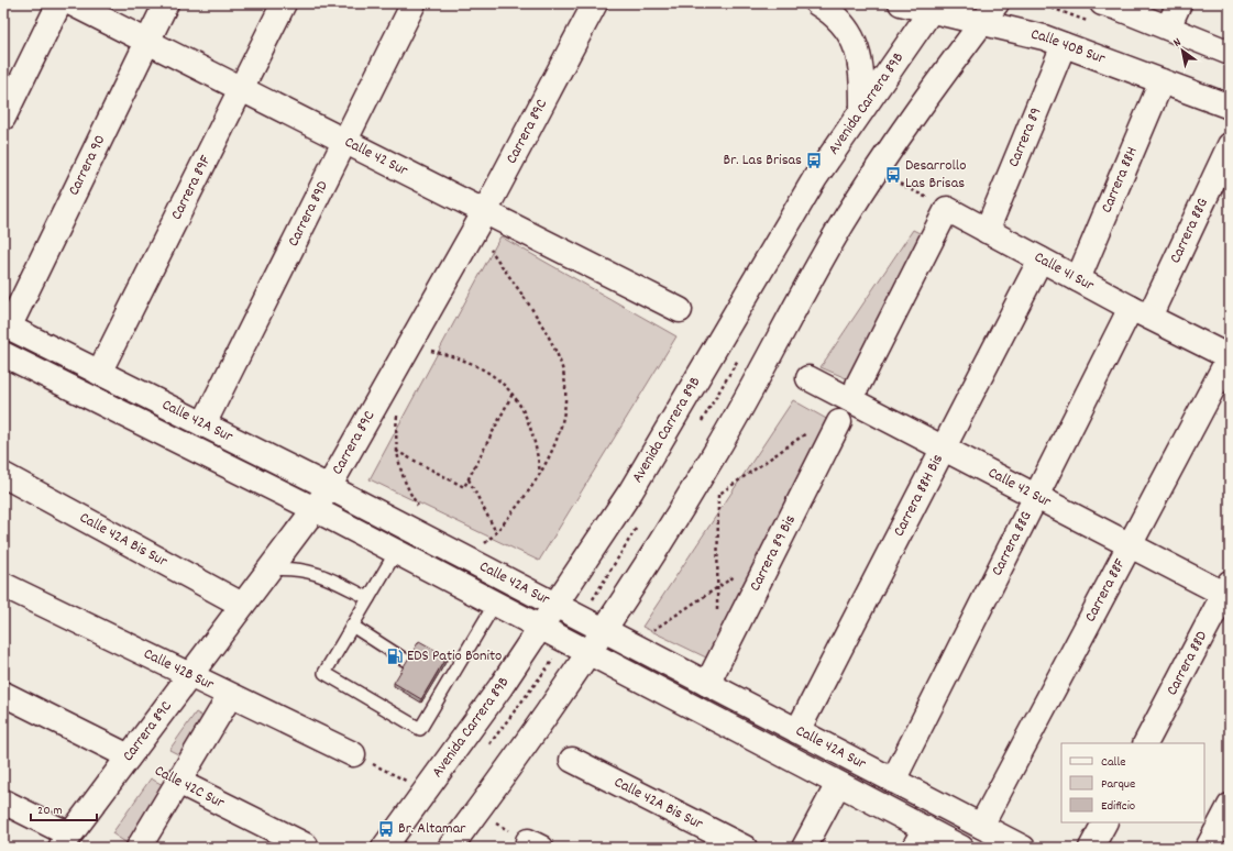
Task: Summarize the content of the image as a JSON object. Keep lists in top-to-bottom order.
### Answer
{
  "streets": {
    "street": [
      "Calle 40B Sur",
      "Avenida Carrera 89B",
      "Carrera 89C",
      "Carrera 89",
      "Calle 42 Sur",
      "Carrera 90",
      "Carrera 88H",
      "Carrera 89F",
      "Carrera 89D",
      "Carrera 88G",
      "Calle 41 Sur",
      "Calle 42A Sur",
      "Carrera 88H Bis",
      "Calle 42A Bis Sur",
      "Carrera 89 Bis",
      "Carrera 88F",
      "Carrera 88D",
      "Calle 42B Sur",
      "Calle 42C Sur"
    ]
  },
  "crossings": [
    ["Calle 40B Sur", "Avenida Carrera 89B"],
    ["Calle 40B Sur", "Carrera 89"],
    ["Calle 40B Sur", "Carrera 88H"],
    ["Avenida Carrera 89B", "Calle 42A Sur"],
    ["Carrera 89C", "Calle 42 Sur"],
    ["Carrera 89C", "Calle 42A Sur"],
    ["Carrera 89C", "Calle 42A Bis Sur"],
    ["Carrera 89C", "Calle 42B Sur"],
    ["Carrera 89", "Calle 41 Sur"],
    ["Calle 42 Sur", "Carrera 90"],
    ["Calle 42 Sur", "Carrera 89F"],
    ["Calle 42 Sur", "Carrera 89D"],
    ["Calle 42 Sur", "Carrera 88G"],
    ["Calle 42 Sur", "Carrera 88H Bis"],
    ["Calle 42 Sur", "Carrera 88F"],
    ["Calle 42 Sur", "Carrera 88D"],
    ["Carrera 90", "Calle 42A Sur"],
    ["Carrera 88H", "Calle 41 Sur"],
    ["Carrera 89F", "Calle 42A Sur"],
    ["Carrera 89D", "Calle 42A Sur"],
    ["Carrera 88G", "Calle 41 Sur"],
    ["Carrera 88G", "Calle 42A Sur"],
    ["Calle 41 Sur", "Carrera 88H Bis"],
    ["Calle 41 Sur", "Carrera 88F"],
    ["Calle 42A Sur", "Carrera 88H Bis"],
    ["Calle 42A Sur", "Carrera 89 Bis"],
    ["Calle 42A Sur", "Carrera 88F"]
  ],
  "places": {
    "bus stop": ["Br. Las Brisas", "Desarrollo Las Brisas", "Br. Altamar"],
    "fuel station": ["EDS Patio Bonito"]
  },
  "legend": ["Calle", "Parque", "Edificio"],
  "scale_bar": "20 m",
  "north": "top left"
}
